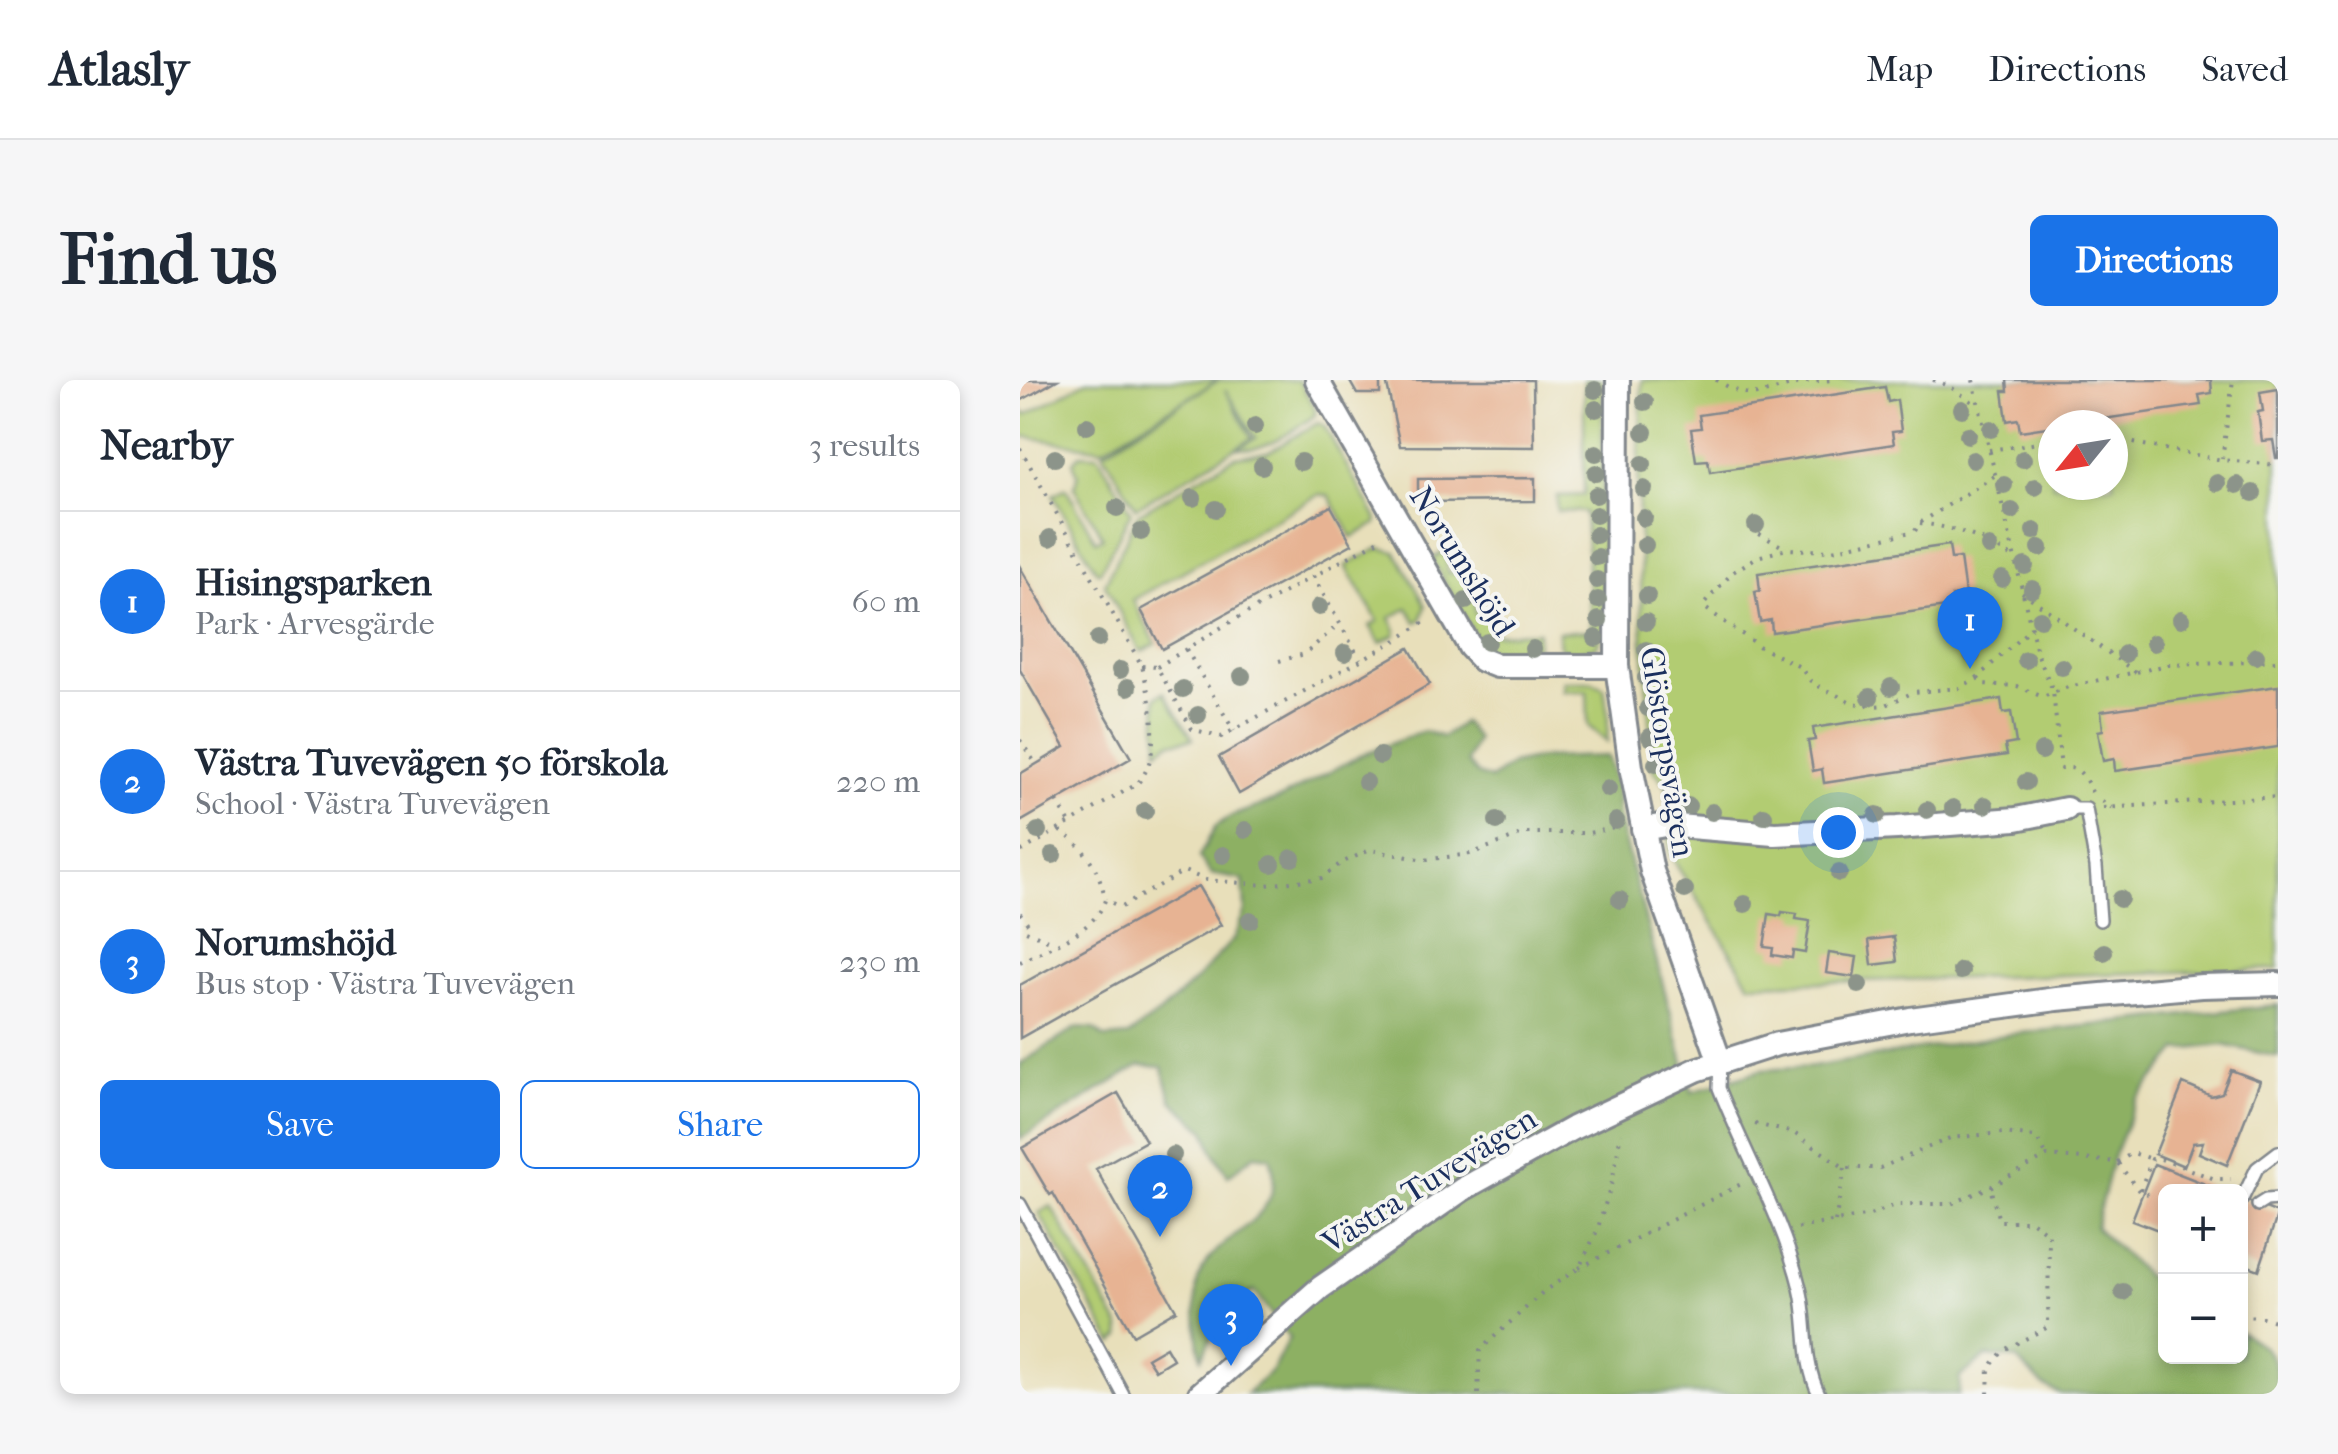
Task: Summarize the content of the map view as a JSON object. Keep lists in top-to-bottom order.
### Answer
{
  "streets": {
    "street": ["Norumshöjd", "Glöstorpsvägen", "Västra Tuvevägen"]
  },
  "crossings": [
    ["Norumshöjd", "Glöstorpsvägen"],
    ["Glöstorpsvägen", "Västra Tuvevägen"]
  ],
  "north": "bottom left",
  "page": {
    "header": "Atlasly",
    "nav": ["Map", "Directions", "Saved"],
    "buttons": [
      "Directions",
      ["Save", "Share"]
    ],
    "title": "Find us",
    "heading": ["Nearby", "3 results"],
    "list": [
      {
        "mark": "1",
        "name": "Hisingsparken",
        "note": "Park · Arvesgärde",
        "value": "60 m"
      },
      {
        "mark": "2",
        "name": "Västra Tuvevägen 50 förskola",
        "note": "School · Västra Tuvevägen",
        "value": "220 m"
      },
      {
        "mark": "3",
        "name": "Norumshöjd",
        "note": "Bus stop · Västra Tuvevägen",
        "value": "230 m"
      }
    ],
    "pins": ["1", "2", "3"],
    "map_buttons": ["+", "−"]
  }
}
